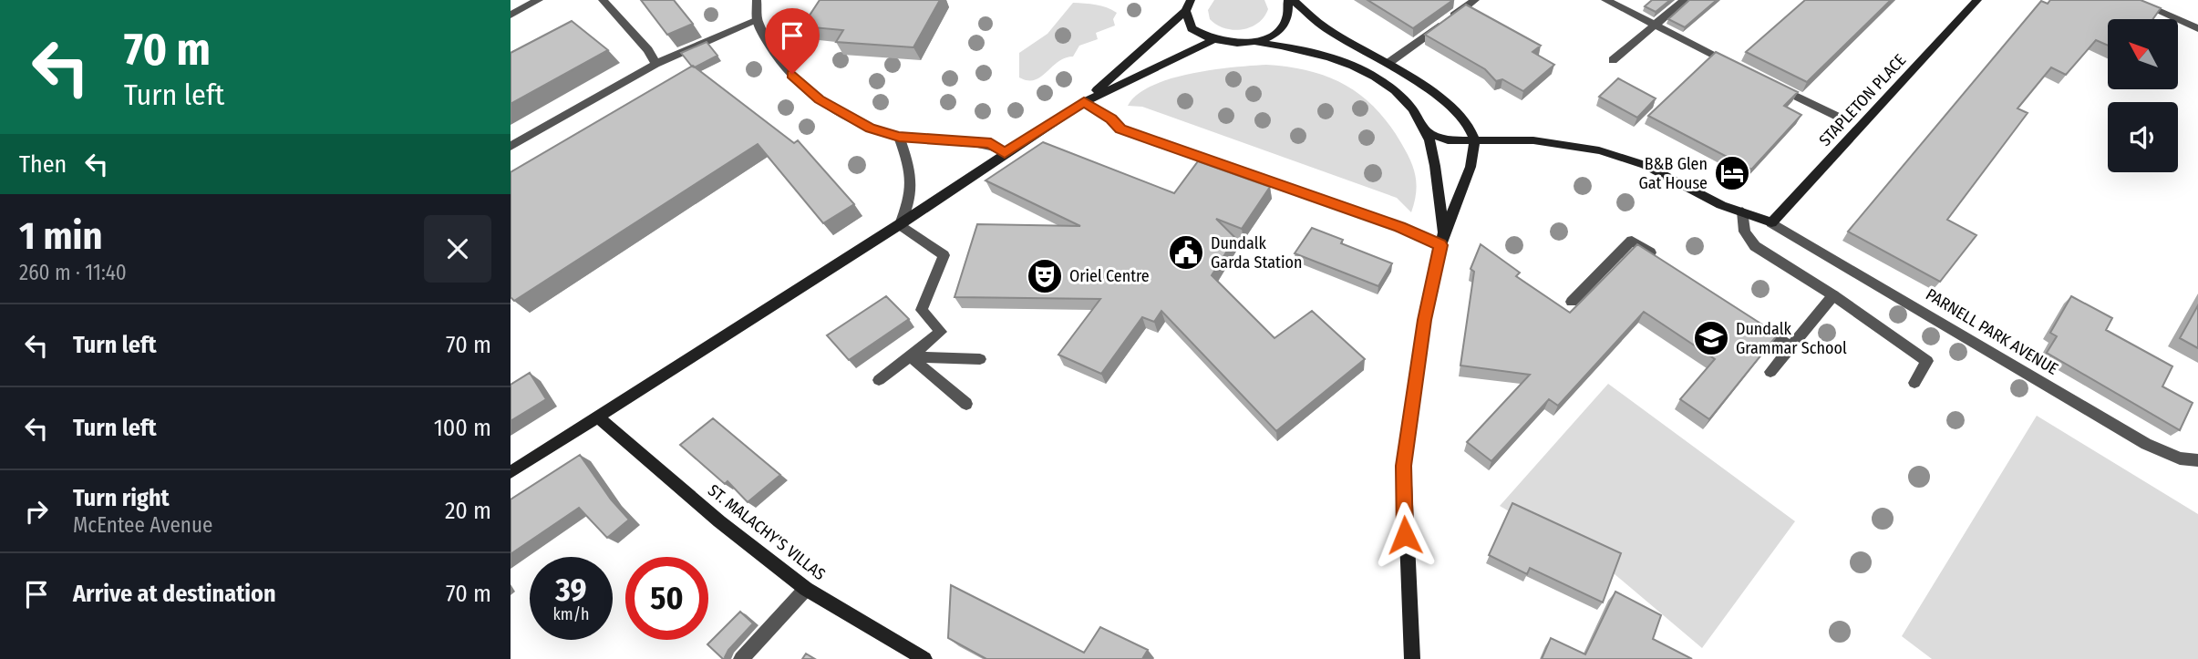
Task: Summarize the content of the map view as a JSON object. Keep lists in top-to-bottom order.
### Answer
{
  "streets": {
    "main road": ["STAPLETON PLACE", "ST. MALACHY'S VILLAS"],
    "street": ["PARNELL PARK AVENUE"]
  },
  "crossings": [
    ["STAPLETON PLACE", "PARNELL PARK AVENUE"]
  ],
  "places": {
    "hotel": ["B&B Glen Gat House"],
    "public building": ["Dundalk Garda Station"],
    "theatre": ["Oriel Centre"],
    "school or university": ["Dundalk Grammar School"]
  },
  "north": "top left",
  "page": {
    "turn": ["70 m", "Turn left"],
    "then": "Then",
    "heading": ["1 min", "260 m · 11:40"],
    "list": [
      {
        "name": "Turn left",
        "value": "70 m"
      },
      {
        "name": "Turn left",
        "value": "100 m"
      },
      {
        "name": "Turn right",
        "note": "McEntee Avenue",
        "value": "20 m"
      },
      {
        "name": "Arrive at destination",
        "value": "70 m"
      }
    ],
    "speed": "39 km/h",
    "limit": "50"
  }
}
